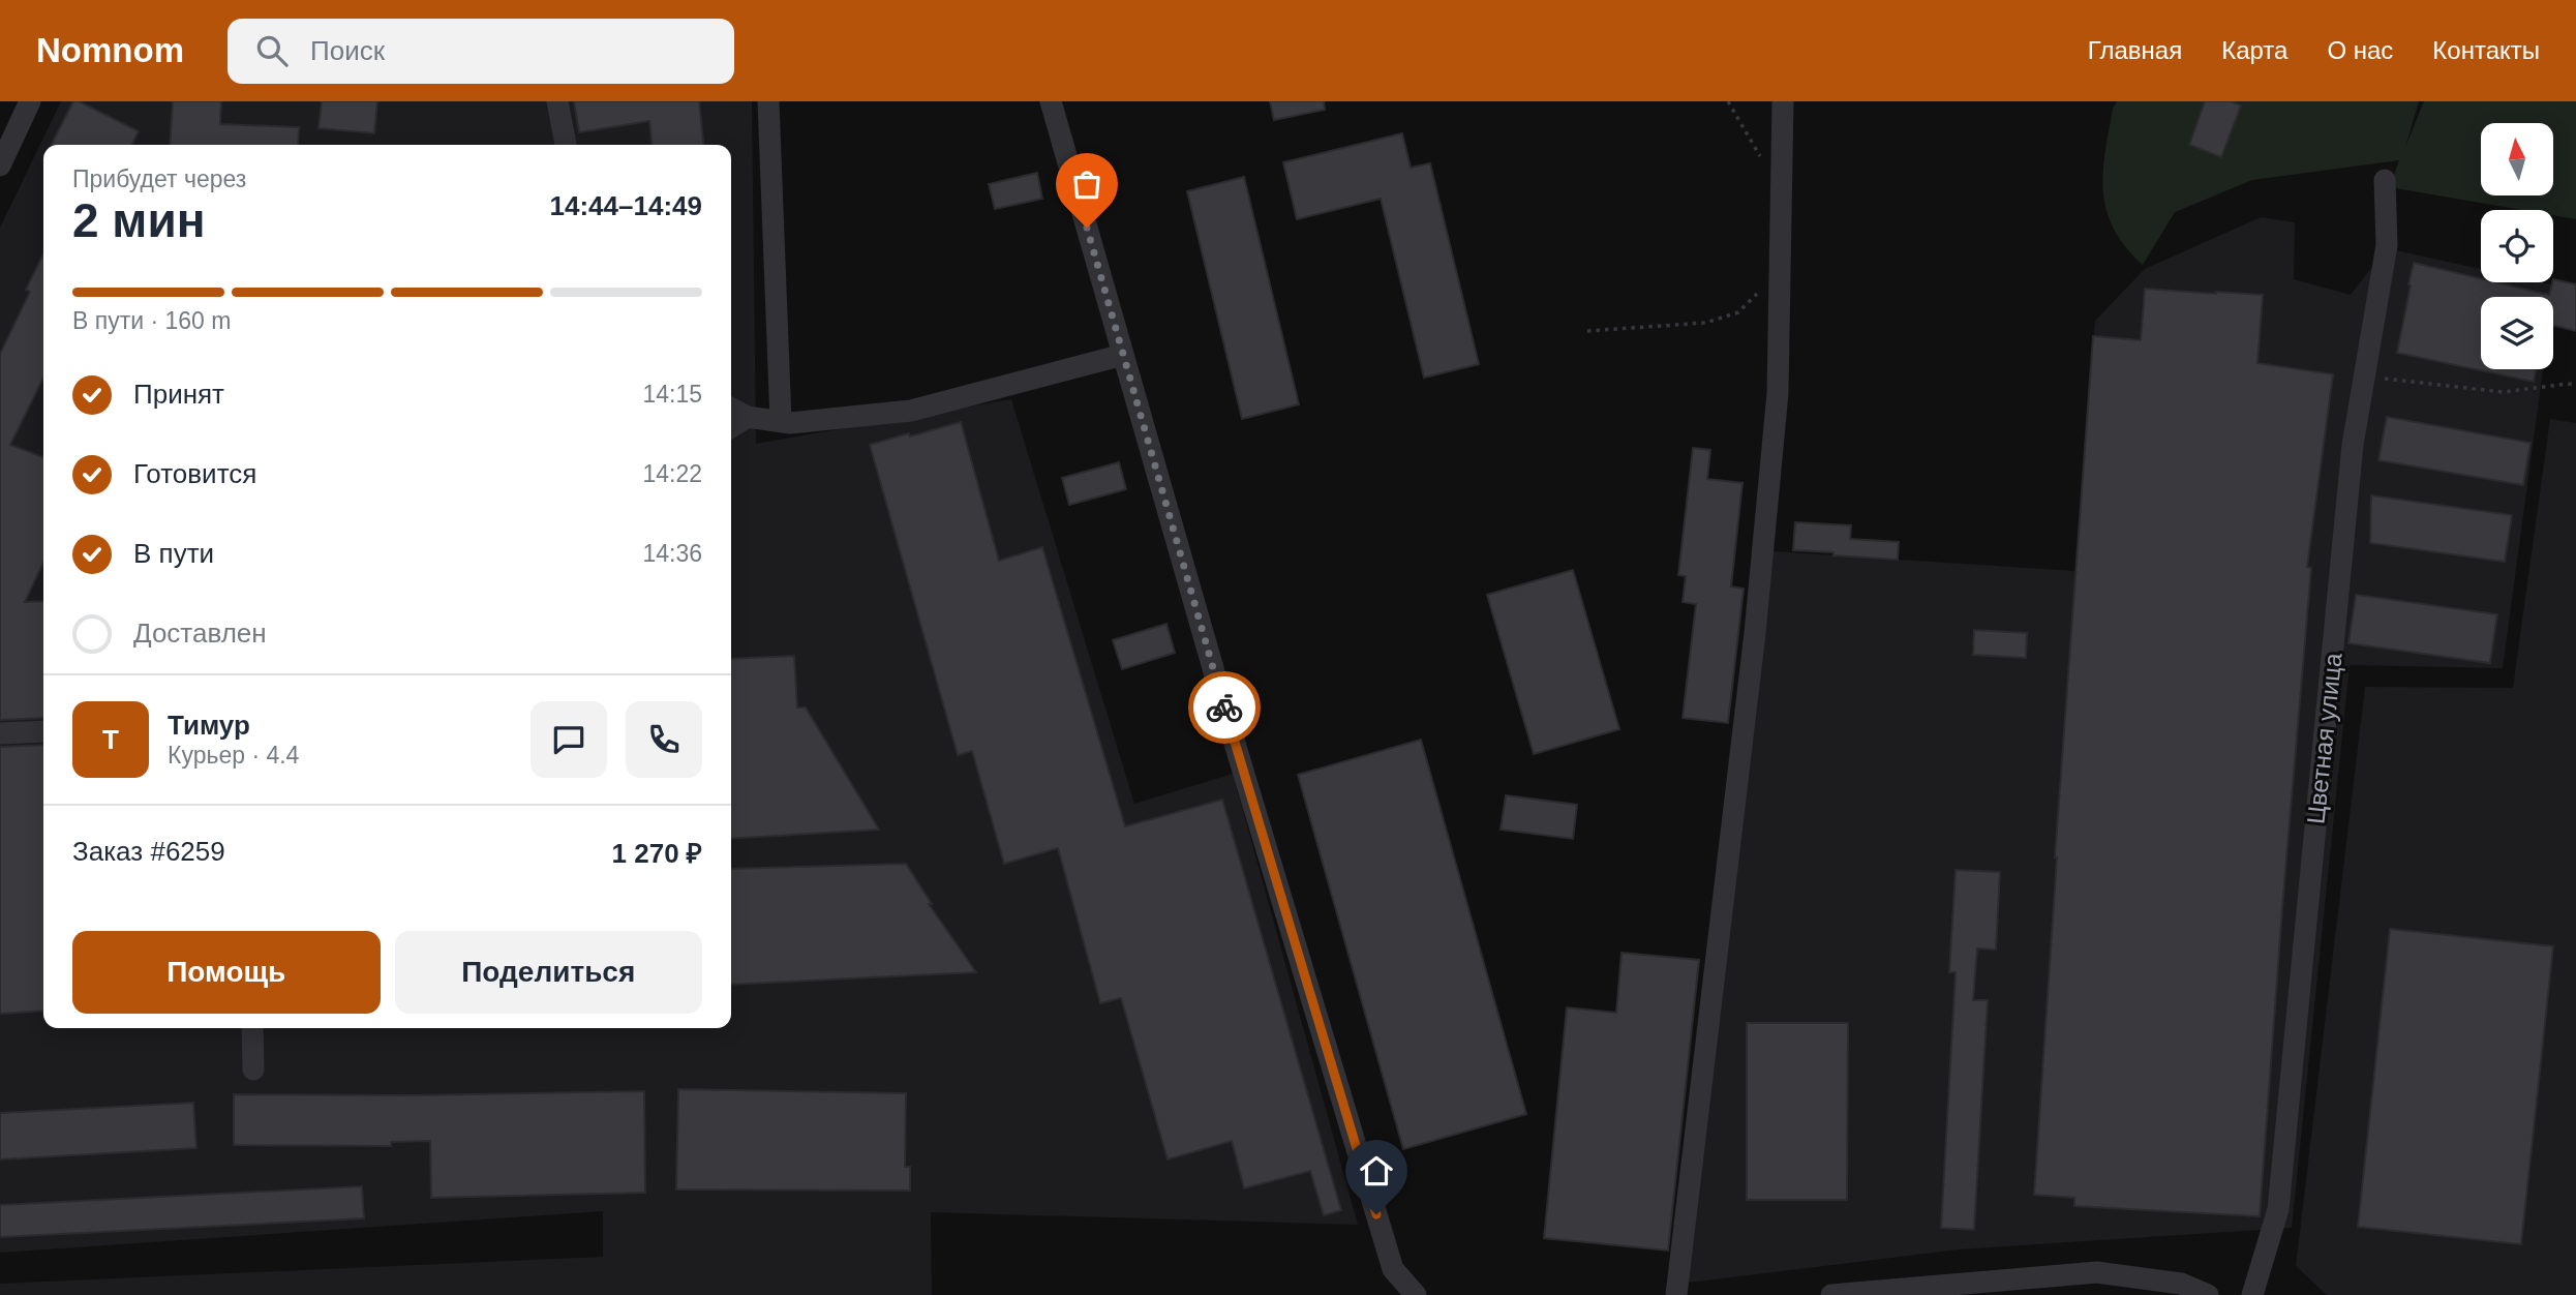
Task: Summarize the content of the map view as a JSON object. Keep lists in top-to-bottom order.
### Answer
{
  "streets": {
    "street": ["Цветная улица"]
  },
  "north": "top",
  "page": {
    "header": "Nomnom",
    "search": "Поиск",
    "nav": [
      "Главная",
      "Карта",
      "О нас",
      "Контакты"
    ],
    "heading": ["2 мин", "Прибудет через", "14:44–14:49"],
    "panel": [
      "Тимур",
      "Курьер · 4.4",
      "Заказ #6259",
      "1 270 ₽"
    ],
    "bar": "В пути · 160 m",
    "list": [
      ["Принят", "14:15"],
      ["Готовится", "14:22"],
      ["В пути", "14:36"],
      "Доставлен"
    ],
    "round": "Т",
    "buttons": ["Помощь", "Поделиться"]
  }
}
